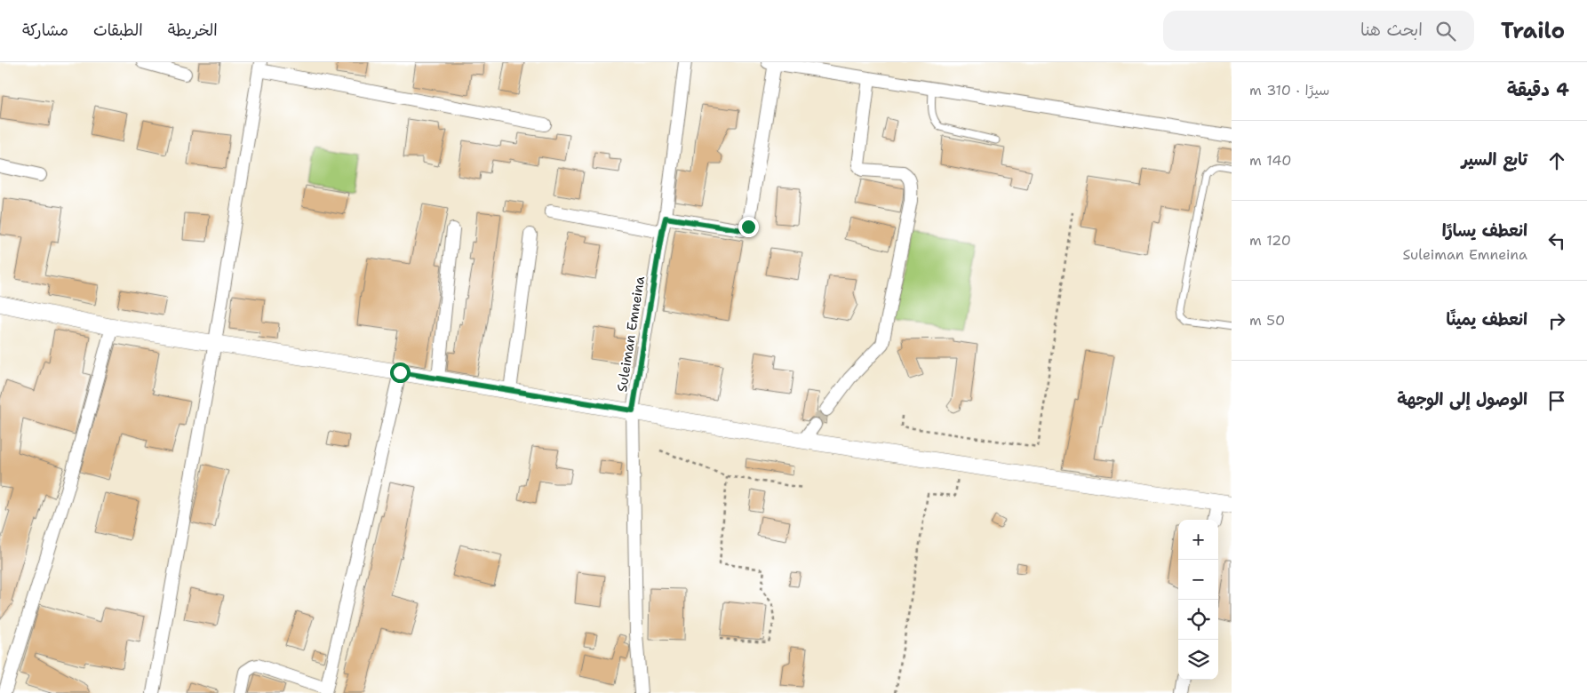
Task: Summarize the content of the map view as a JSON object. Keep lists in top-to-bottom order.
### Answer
{
  "streets": {
    "street": ["Suleiman Emneina"]
  },
  "page": {
    "header": "Trailo",
    "search": "ابحث هنا",
    "nav": ["الخريطة", "الطبقات", "مشاركة"],
    "heading": ["4 دقيقة", "سيرًا · 310 m"],
    "list": [
      ["تابع السير", "140 m"],
      ["انعطف يسارًا", "Suleiman Emneina", "120 m"],
      ["انعطف يمينًا", "50 m"],
      "الوصول إلى الوجهة"
    ],
    "map_buttons": ["+", "−"]
  }
}
